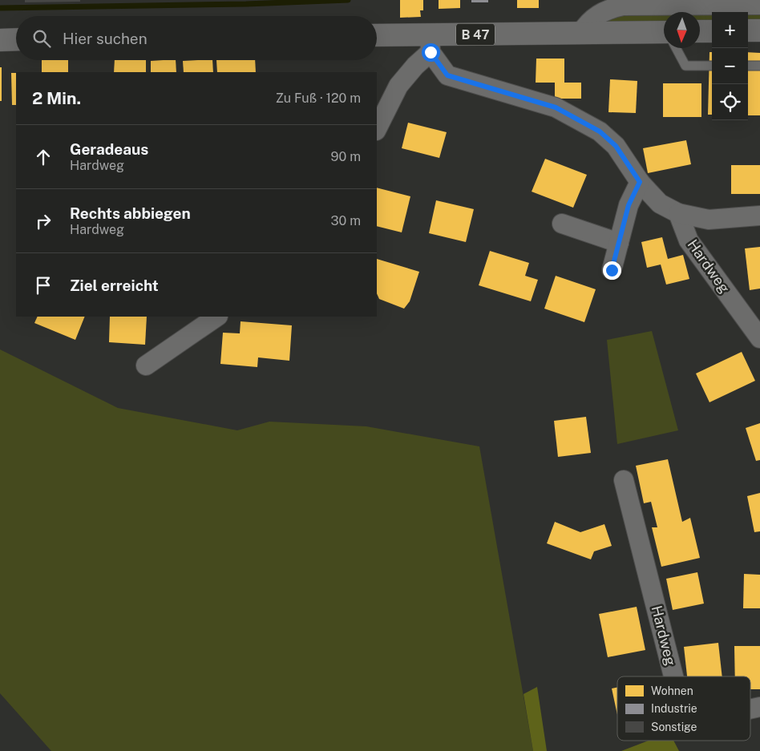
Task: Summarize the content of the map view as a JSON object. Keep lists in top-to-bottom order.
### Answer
{
  "streets": {
    "main road": ["B 47"],
    "street": ["Hardweg"]
  },
  "legend": ["Wohnen", "Industrie", "Sonstige"],
  "north": "bottom",
  "page": {
    "map_buttons": ["+", "−"],
    "search": "Hier suchen",
    "heading": ["2 Min.", "Zu Fuß · 120 m"],
    "list": [
      ["Geradeaus", "Hardweg", "90 m"],
      ["Rechts abbiegen", "Hardweg", "30 m"],
      "Ziel erreicht"
    ]
  }
}
